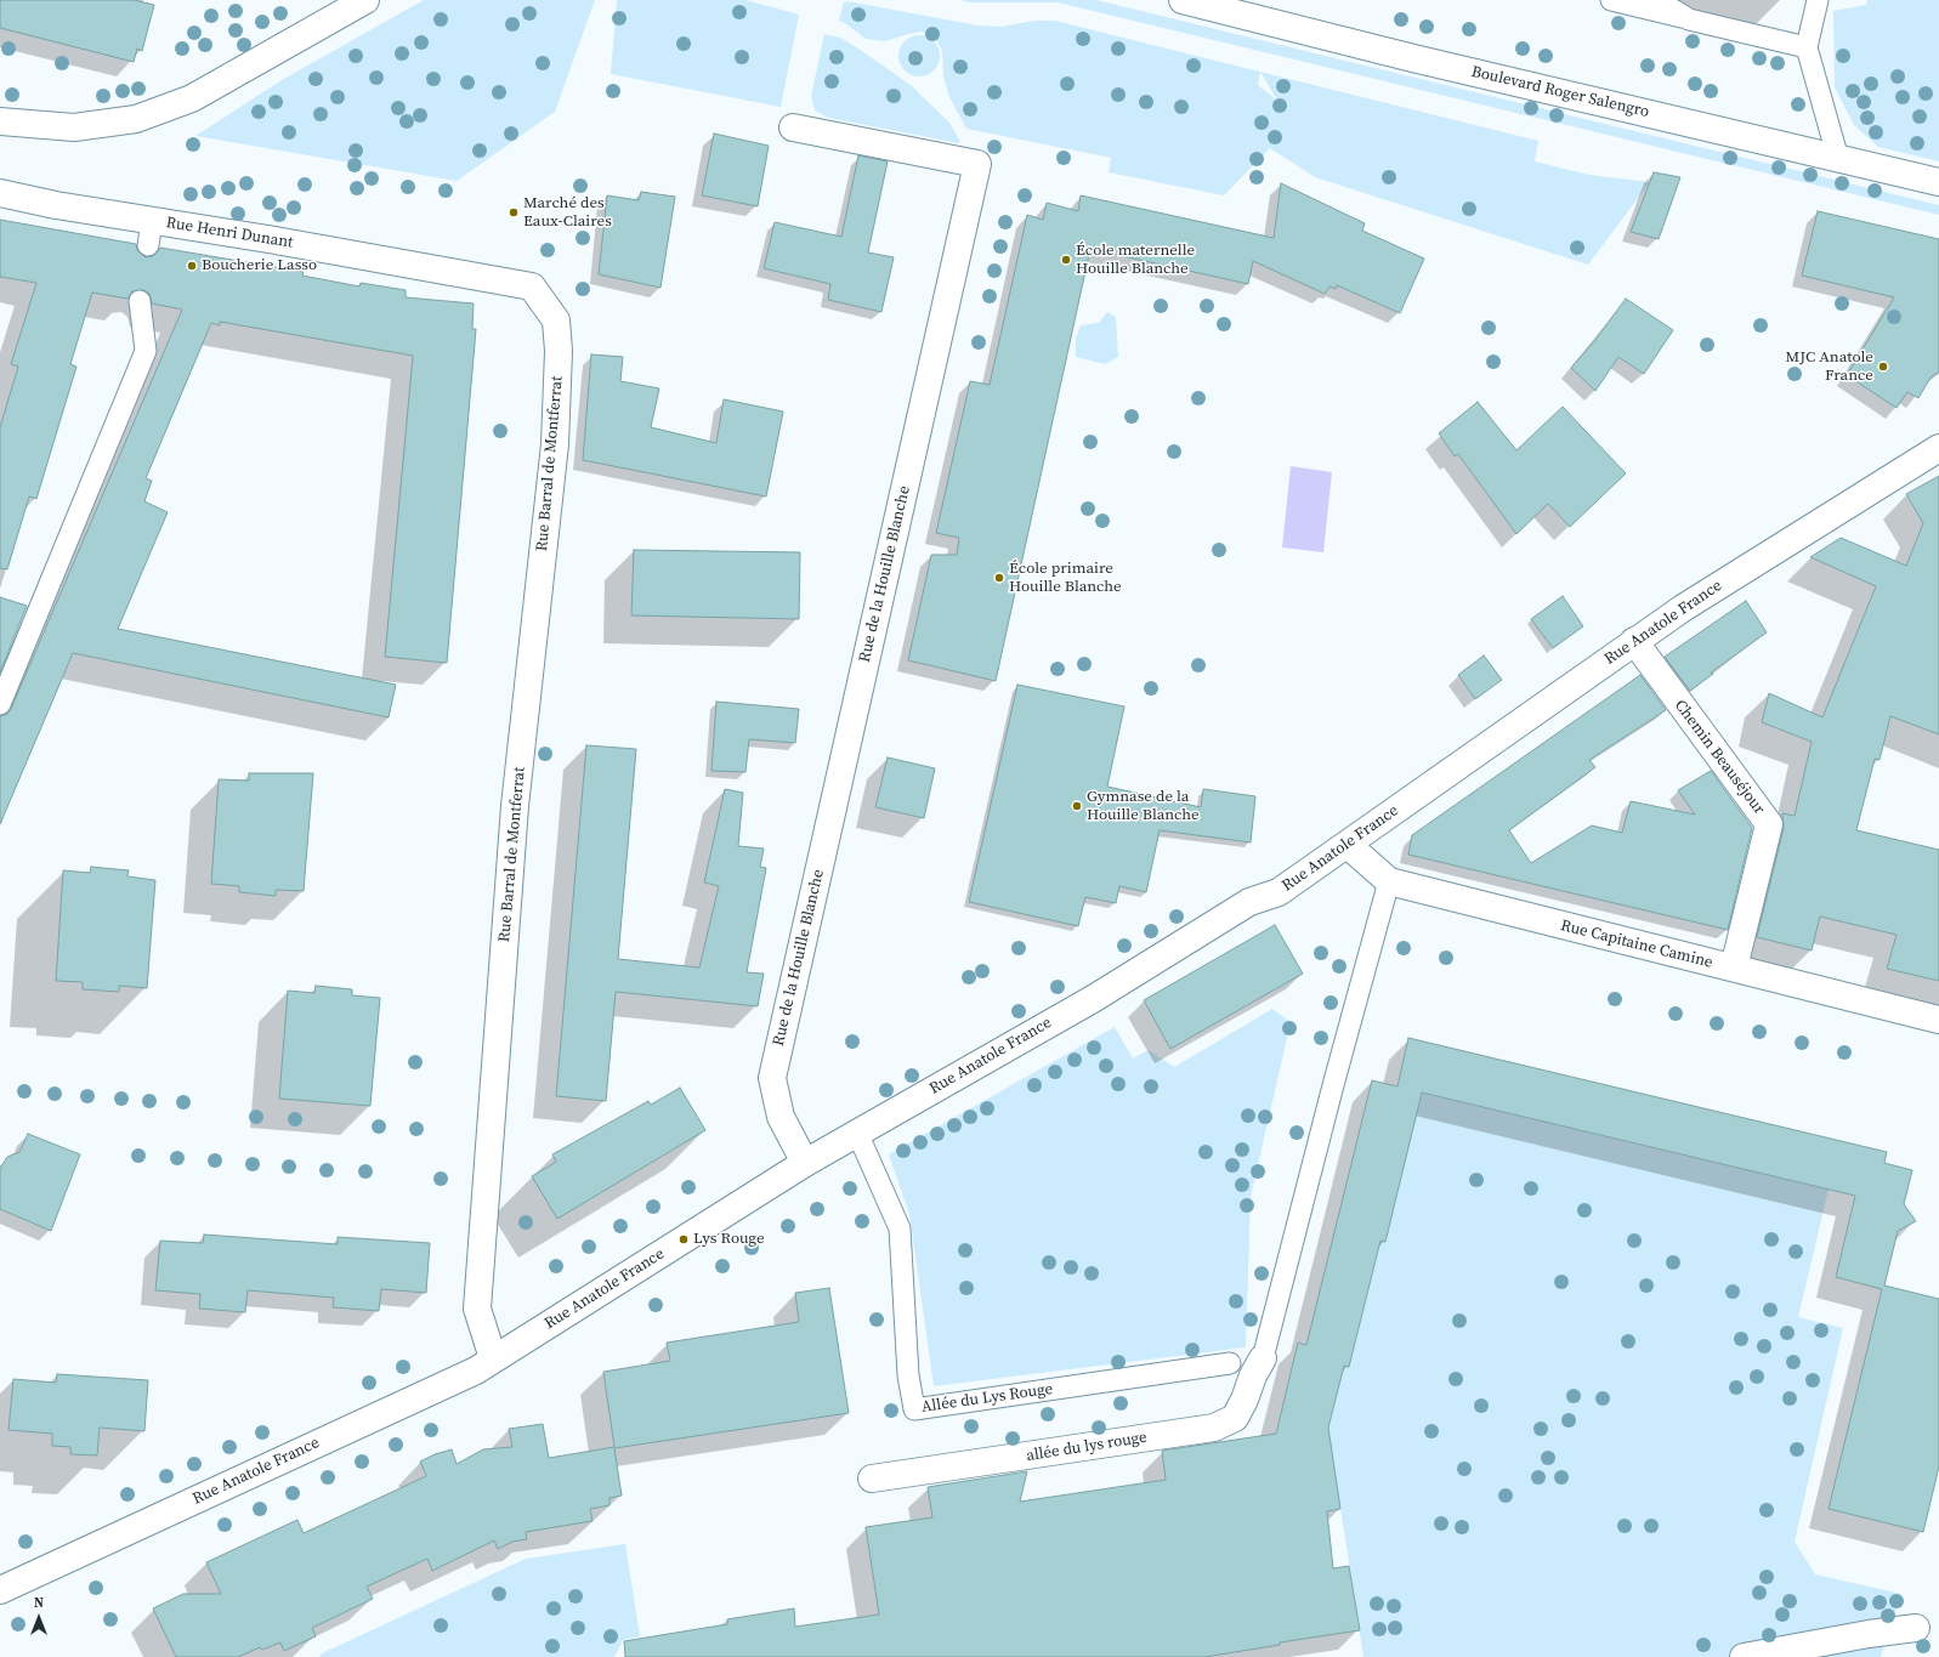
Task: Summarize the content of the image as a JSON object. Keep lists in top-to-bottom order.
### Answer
{
  "streets": {
    "street": [
      "Boulevard Roger Salengro",
      "Rue Henri Dunant",
      "Rue Barral de Montferrat",
      "Rue de la Houille Blanche",
      "Rue Anatole France",
      "Chemin Beauséjour",
      "Rue Capitaine Camine",
      "allée du lys rouge"
    ],
    "lane": ["Allée du Lys Rouge"]
  },
  "crossings": [
    ["Rue Henri Dunant", "Rue Barral de Montferrat"],
    ["Rue Barral de Montferrat", "Rue Anatole France"],
    ["Rue de la Houille Blanche", "Rue Anatole France"],
    ["Rue Anatole France", "Chemin Beauséjour"],
    ["Rue Anatole France", "Rue Capitaine Camine"],
    ["Rue Anatole France", "Allée du Lys Rouge"],
    ["Chemin Beauséjour", "Rue Capitaine Camine"]
  ],
  "places": [
    "Marché des Eaux-Claires",
    "École maternelle Houille Blanche",
    "Boucherie Lasso",
    "MJC Anatole France",
    "École primaire Houille Blanche",
    "Gymnase de la Houille Blanche",
    "Lys Rouge"
  ],
  "north": "top"
}
